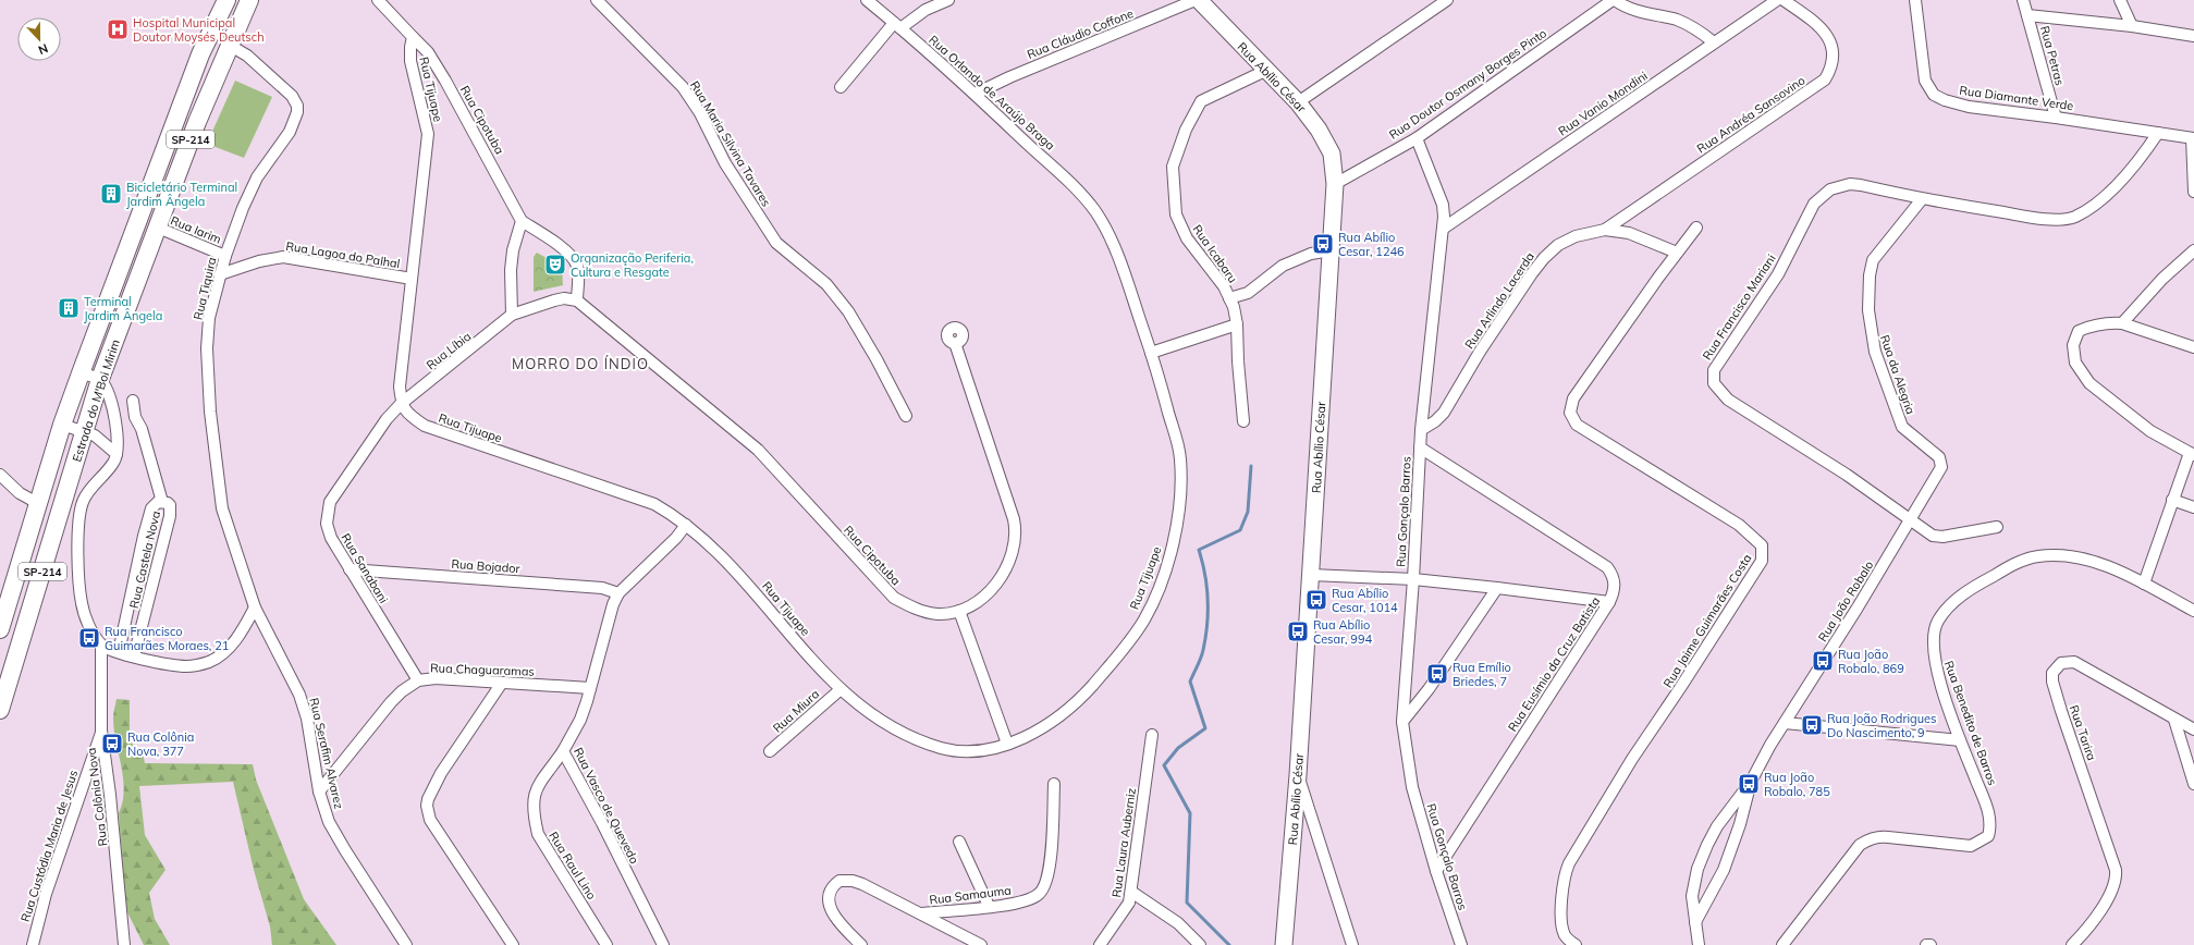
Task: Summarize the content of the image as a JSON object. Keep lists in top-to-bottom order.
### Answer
{
  "streets": {
    "main road": ["Rua Abílio César", "SP-214", "Estrada do M'Boi Mirim"],
    "street": [
      "Rua Cláudio Coffone",
      "Rua Petras",
      "Rua Doutor Osmany Borges Pinto",
      "Rua Tijuape",
      "Rua Orlando de Araújo Braga",
      "Rua Diamante Verde",
      "Rua Vanio Mondini",
      "Rua Andréa Sansovino",
      "Rua Cipotuba",
      "Rua Maria Silvina Tavares",
      "Rua Iarim",
      "Rua Icabaru",
      "Rua Lagoa do Palhal",
      "Rua Tiquira",
      "Rua Arlindo Lacerda",
      "Rua Francisco Mariani",
      "Rua Líbia",
      "Rua da Alegria",
      "Rua Gonçalo Barros",
      "Rua Castela Nova",
      "Rua Bojador",
      "Rua Sanabani",
      "Rua João Robalo",
      "Rua Jaime Guimarães Costa",
      "Rua Eusímio da Cruz Batista",
      "Rua Chaguaramas",
      "Rua Miura",
      "Rua Benedito de Barros",
      "Rua Tarira",
      "Rua Serafim Alvarez",
      "Rua Colônia Nova",
      "Rua Vasco de Quevedo",
      "Rua Laura Auberniz",
      "Rua Custódia Maria de Jesus",
      "Rua Raul Lino",
      "Rua Samauma"
    ]
  },
  "crossings": [
    ["Rua Cláudio Coffone", "Rua Abílio César"],
    ["Rua Cláudio Coffone", "Rua Orlando de Araújo Braga"],
    ["Rua Petras", "Rua Diamante Verde"],
    ["Rua Abílio César", "Rua Doutor Osmany Borges Pinto"],
    ["Rua Abílio César", "Rua Icabaru"],
    ["Rua Doutor Osmany Borges Pinto", "Rua Gonçalo Barros"],
    ["Rua Tijuape", "Rua Orlando de Araújo Braga"],
    ["Rua Tijuape", "Rua Cipotuba"],
    ["Rua Tijuape", "Rua Lagoa do Palhal"],
    ["Rua Tijuape", "Rua Líbia"],
    ["Rua Tijuape", "Rua Sanabani"],
    ["Rua Tijuape", "Rua Miura"],
    ["Rua Tijuape", "Rua Vasco de Quevedo"],
    ["Rua Diamante Verde", "Rua Francisco Mariani"],
    ["Rua Vanio Mondini", "Rua Gonçalo Barros"],
    ["Rua Andréa Sansovino", "Rua Arlindo Lacerda"],
    ["Rua Iarim", "Rua Tiquira"],
    ["Rua Iarim", "Estrada do M'Boi Mirim"],
    ["Rua Lagoa do Palhal", "Rua Tiquira"],
    ["Rua Tiquira", "Estrada do M'Boi Mirim"],
    ["Rua Tiquira", "Rua Serafim Alvarez"],
    ["Rua Arlindo Lacerda", "Rua Gonçalo Barros"],
    ["Rua Arlindo Lacerda", "Rua Jaime Guimarães Costa"],
    ["Rua Francisco Mariani", "Rua da Alegria"],
    ["Rua Francisco Mariani", "Rua João Robalo"],
    ["Rua Líbia", "Rua Sanabani"],
    ["Rua da Alegria", "Rua João Robalo"],
    ["Rua Gonçalo Barros", "Rua Eusímio da Cruz Batista"],
    ["Rua Bojador", "Rua Sanabani"],
    ["Rua Bojador", "Rua Vasco de Quevedo"],
    ["Rua Sanabani", "Rua Chaguaramas"],
    ["Rua Chaguaramas", "Rua Serafim Alvarez"],
    ["Rua Chaguaramas", "Rua Vasco de Quevedo"],
    ["Rua Colônia Nova", "Rua Custódia Maria de Jesus"],
    ["Rua Vasco de Quevedo", "Rua Raul Lino"]
  ],
  "districts": ["MORRO DO ÍNDIO"],
  "places": {
    "hospital": ["Hospital Municipal Doutor Moysés Deutsch"],
    "building": ["Bicicletário Terminal Jardim Ângela", "Terminal Jardim Ângela"],
    "bus stop": [
      "Rua Abílio Cesar, 1246",
      "Rua Abílio Cesar, 1014",
      "Rua Abílio Cesar, 994",
      "Rua Francisco Guimarães Moraes, 21",
      "Rua João Robalo, 869",
      "Rua Emílio Briedes, 7",
      "Rua João Rodrigues Do Nascimento, 9",
      "Rua Colônia Nova, 377",
      "Rua João Robalo, 785"
    ],
    "theatre": ["Organização Periferia, Cultura e Resgate"]
  },
  "north": "bottom"
}
